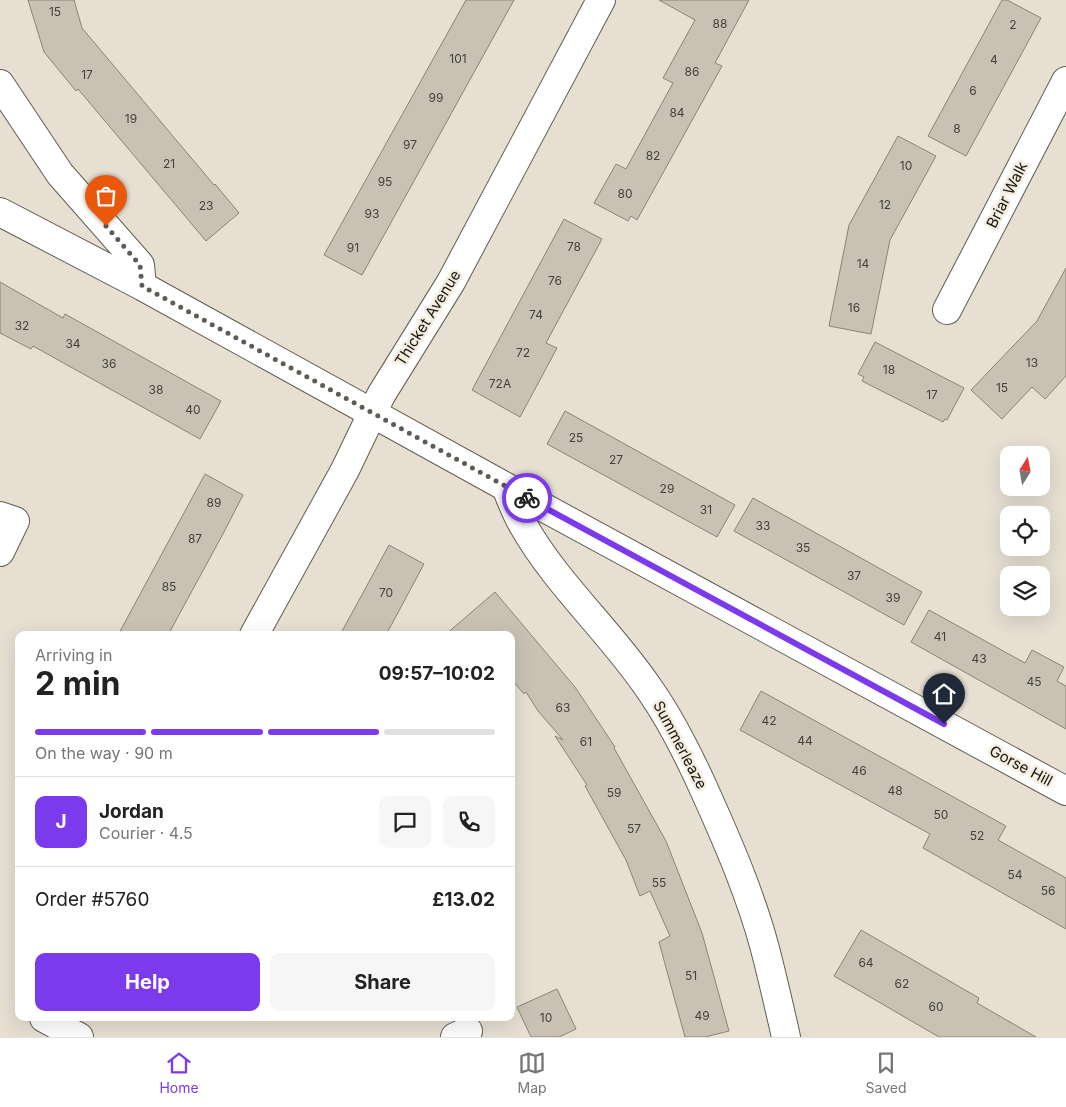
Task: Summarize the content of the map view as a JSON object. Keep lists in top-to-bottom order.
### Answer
{
  "streets": {
    "street": [
      "Briar Walk",
      "Thicket Avenue",
      "Summerleaze",
      "Gorse Hill"
    ]
  },
  "crossings": [
    ["Thicket Avenue", "Gorse Hill"],
    ["Summerleaze", "Gorse Hill"]
  ],
  "house_numbers": [
    "15",
    "88",
    "2",
    "101",
    "4",
    "86",
    "17",
    "6",
    "99",
    "84",
    "19",
    "8",
    "97",
    "82",
    "21",
    "10",
    "95",
    "80",
    "12",
    "23",
    "93",
    "78",
    "91",
    "14",
    "76",
    "16",
    "74",
    "32",
    "34",
    "72",
    "13",
    "36",
    "18",
    "72A",
    "15",
    "38",
    "17",
    "40",
    "25",
    "27",
    "29",
    "89",
    "31",
    "33",
    "87",
    "35",
    "37",
    "85",
    "70",
    "39",
    "41",
    "43",
    "45",
    "63",
    "42",
    "44",
    "61",
    "46",
    "48",
    "59",
    "50",
    "57",
    "52",
    "54",
    "55",
    "56",
    "64",
    "51",
    "62",
    "60",
    "49",
    "10"
  ],
  "north": "top",
  "page": {
    "heading": ["2 min", "Arriving in", "09:57–10:02"],
    "panel": [
      "Jordan",
      "Courier · 4.5",
      "Order #5760",
      "£13.02"
    ],
    "bar": "On the way · 90 m",
    "round": "J",
    "buttons": ["Help", "Share"],
    "tabs": ["Home", "Map", "Saved"]
  }
}
